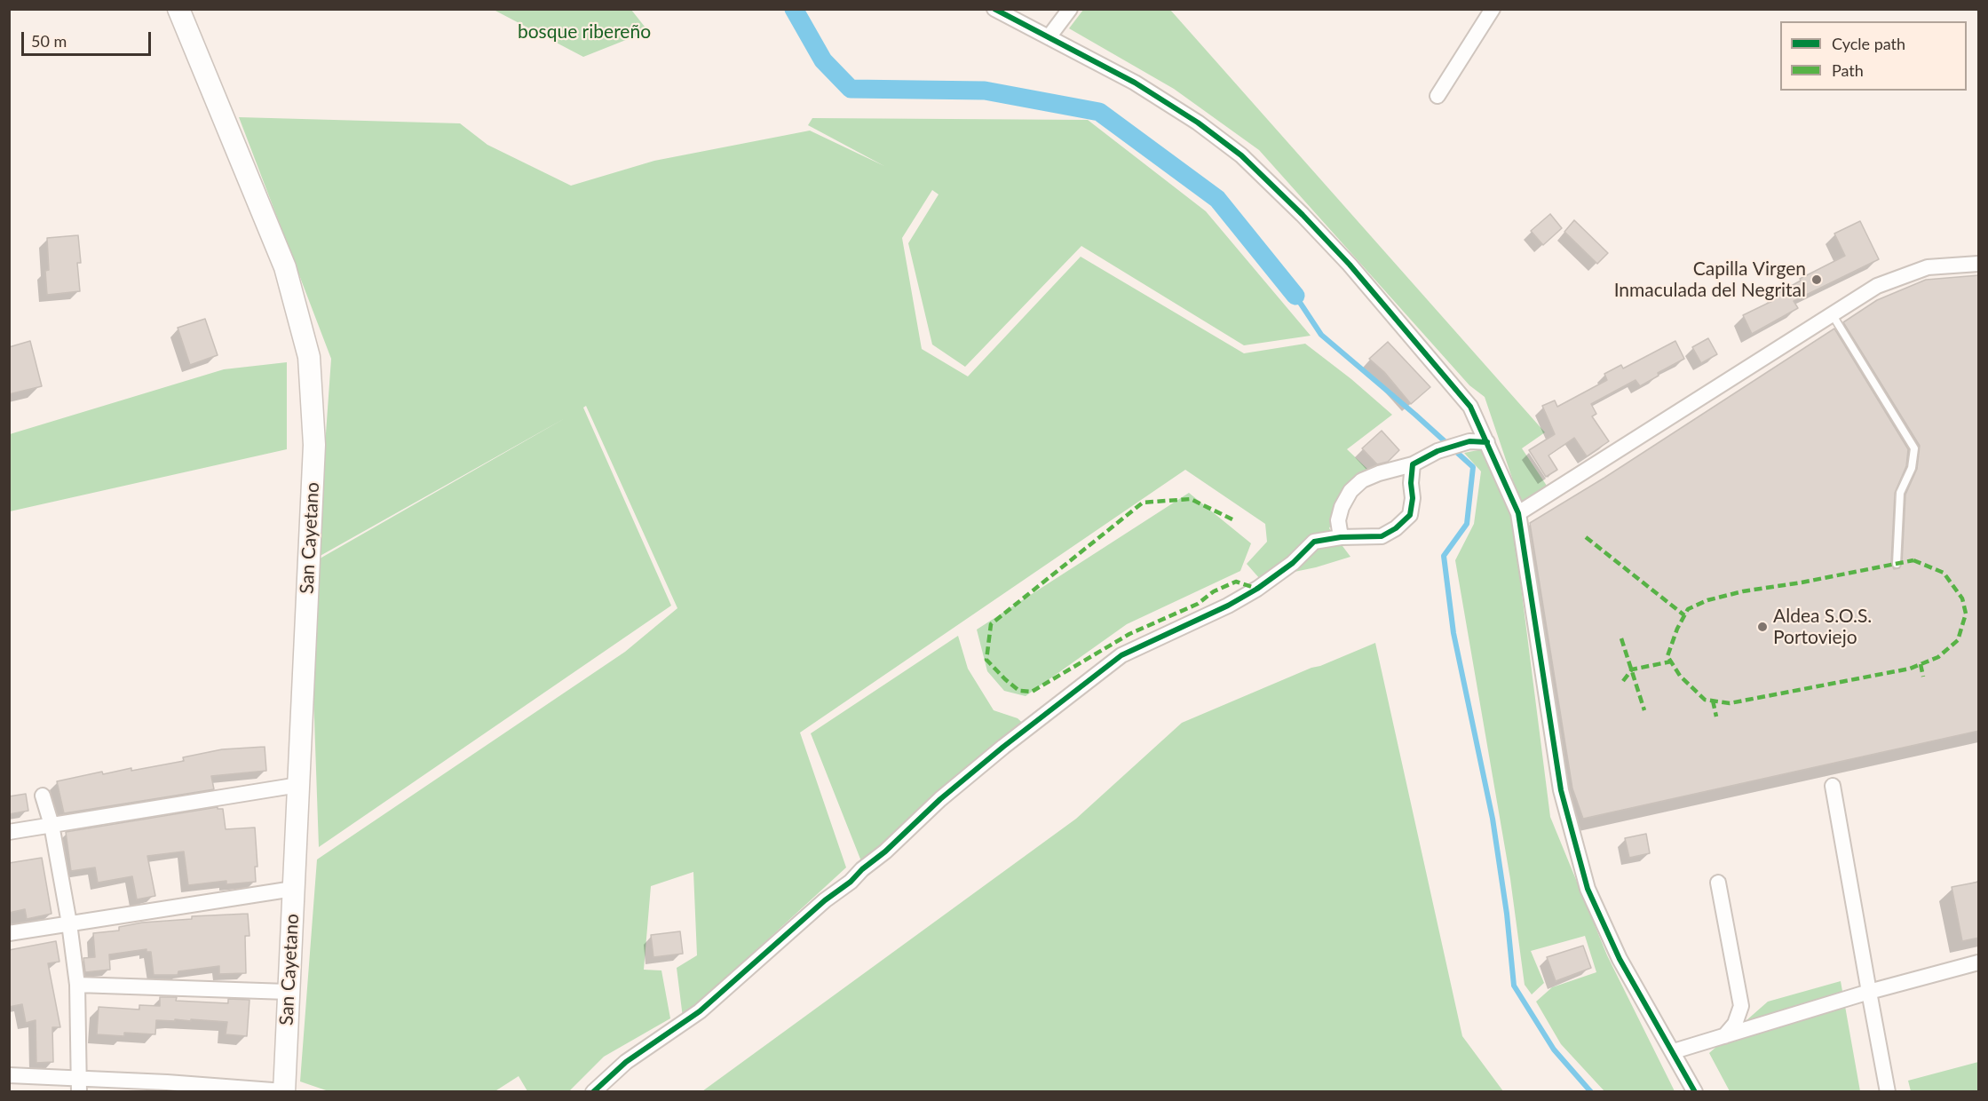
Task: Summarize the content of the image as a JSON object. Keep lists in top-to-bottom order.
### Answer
{
  "streets": {
    "main road": ["San Cayetano"]
  },
  "parks": ["bosque ribereño"],
  "places": ["Capilla Virgen Inmaculada del Negrital", "Aldea S.O.S. Portoviejo"],
  "legend": ["Cycle path", "Path"],
  "scale_bar": "50 m"
}
